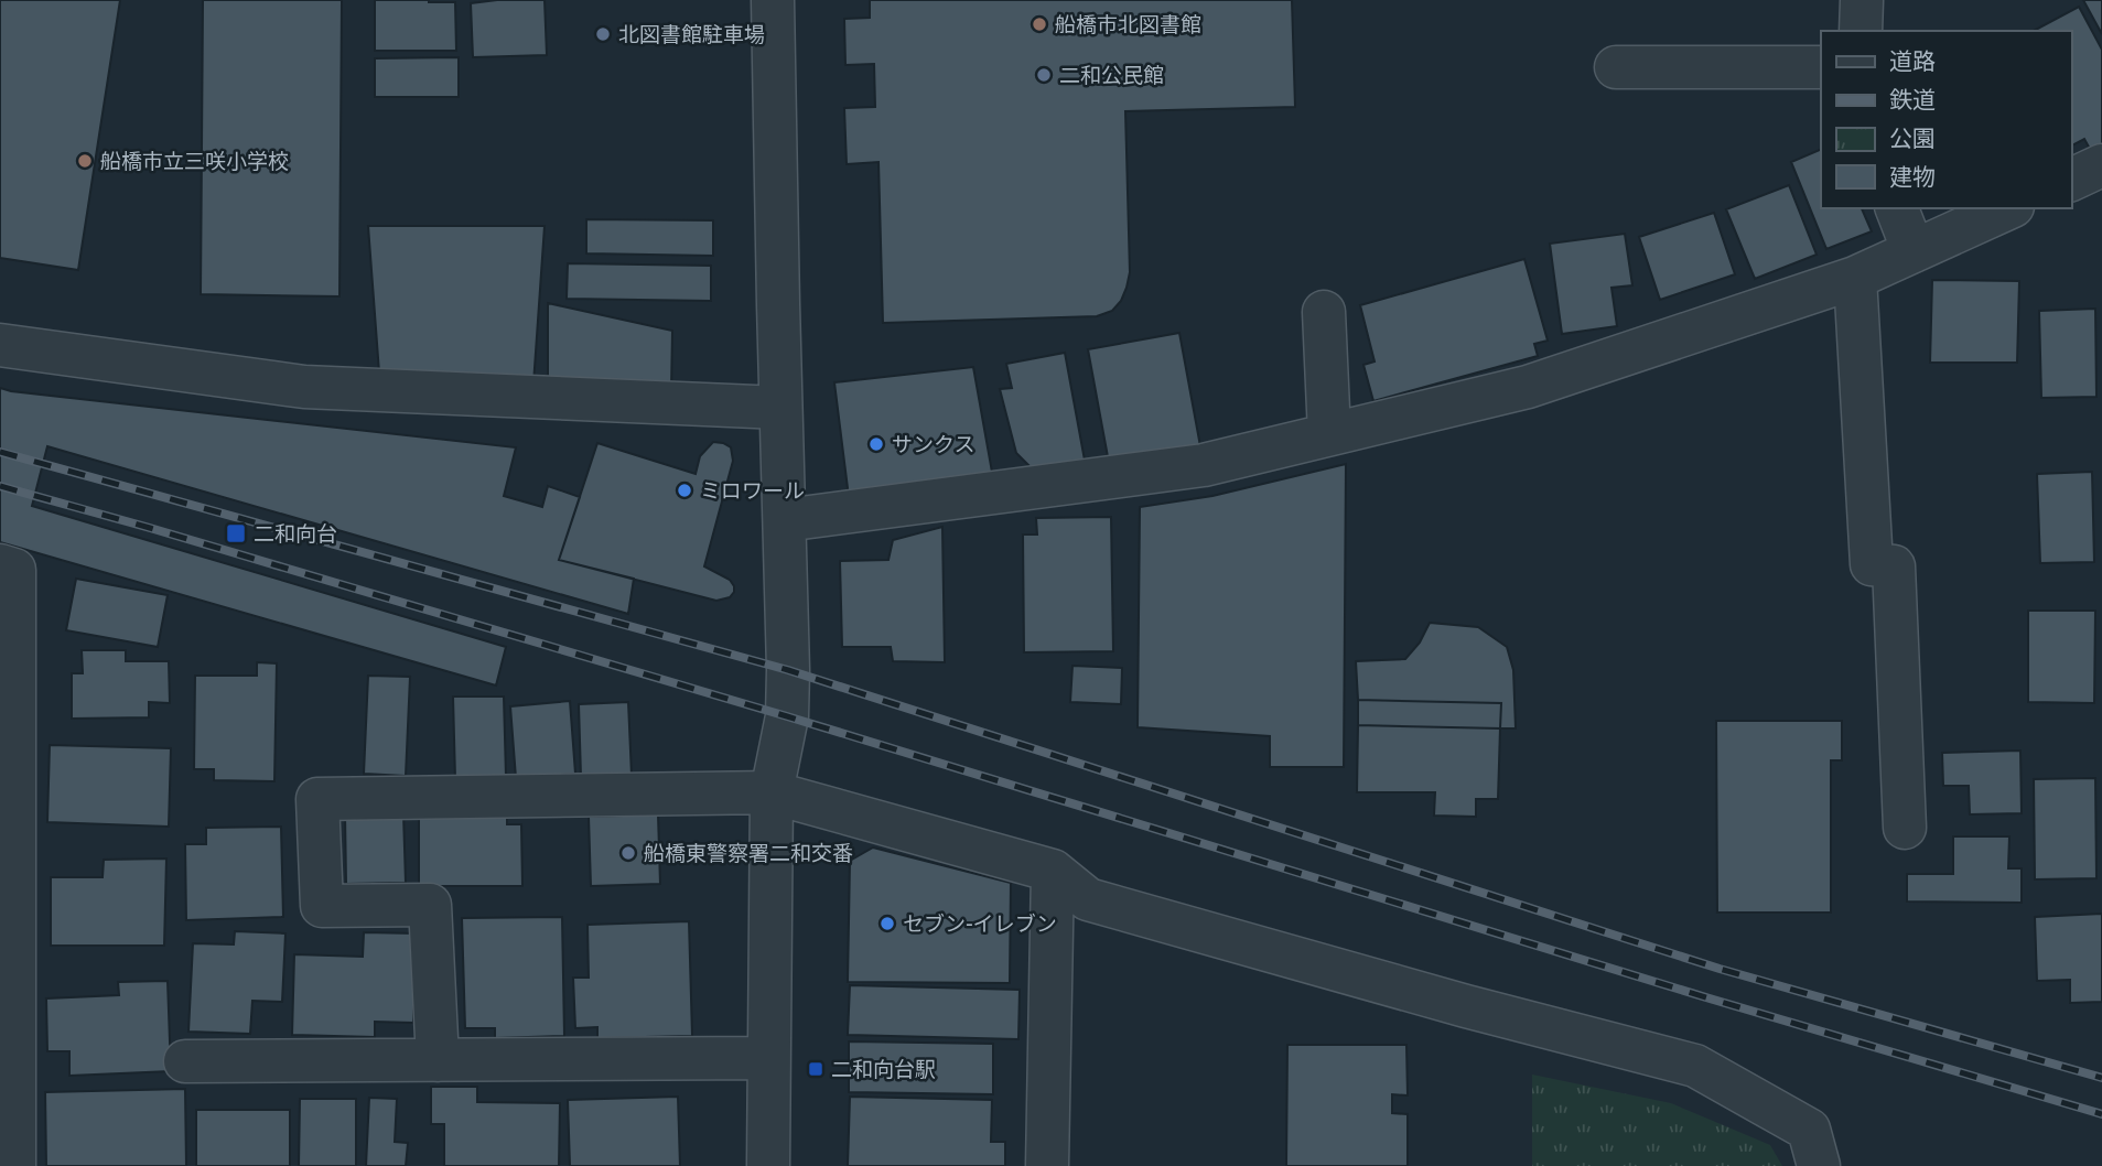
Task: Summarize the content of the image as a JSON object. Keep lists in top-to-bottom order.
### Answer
{
  "places": {
    "other": [
      "船橋市北図書館",
      "北図書館駐車場",
      "二和公民館",
      "船橋市立三咲小学校",
      "サンクス",
      "ミロワール",
      "船橋東警察署二和交番",
      "セブン-イレブン"
    ],
    "transit": ["二和向台", "二和向台駅"]
  },
  "legend": [
    "道路",
    "鉄道",
    "公園",
    "建物"
  ]
}
